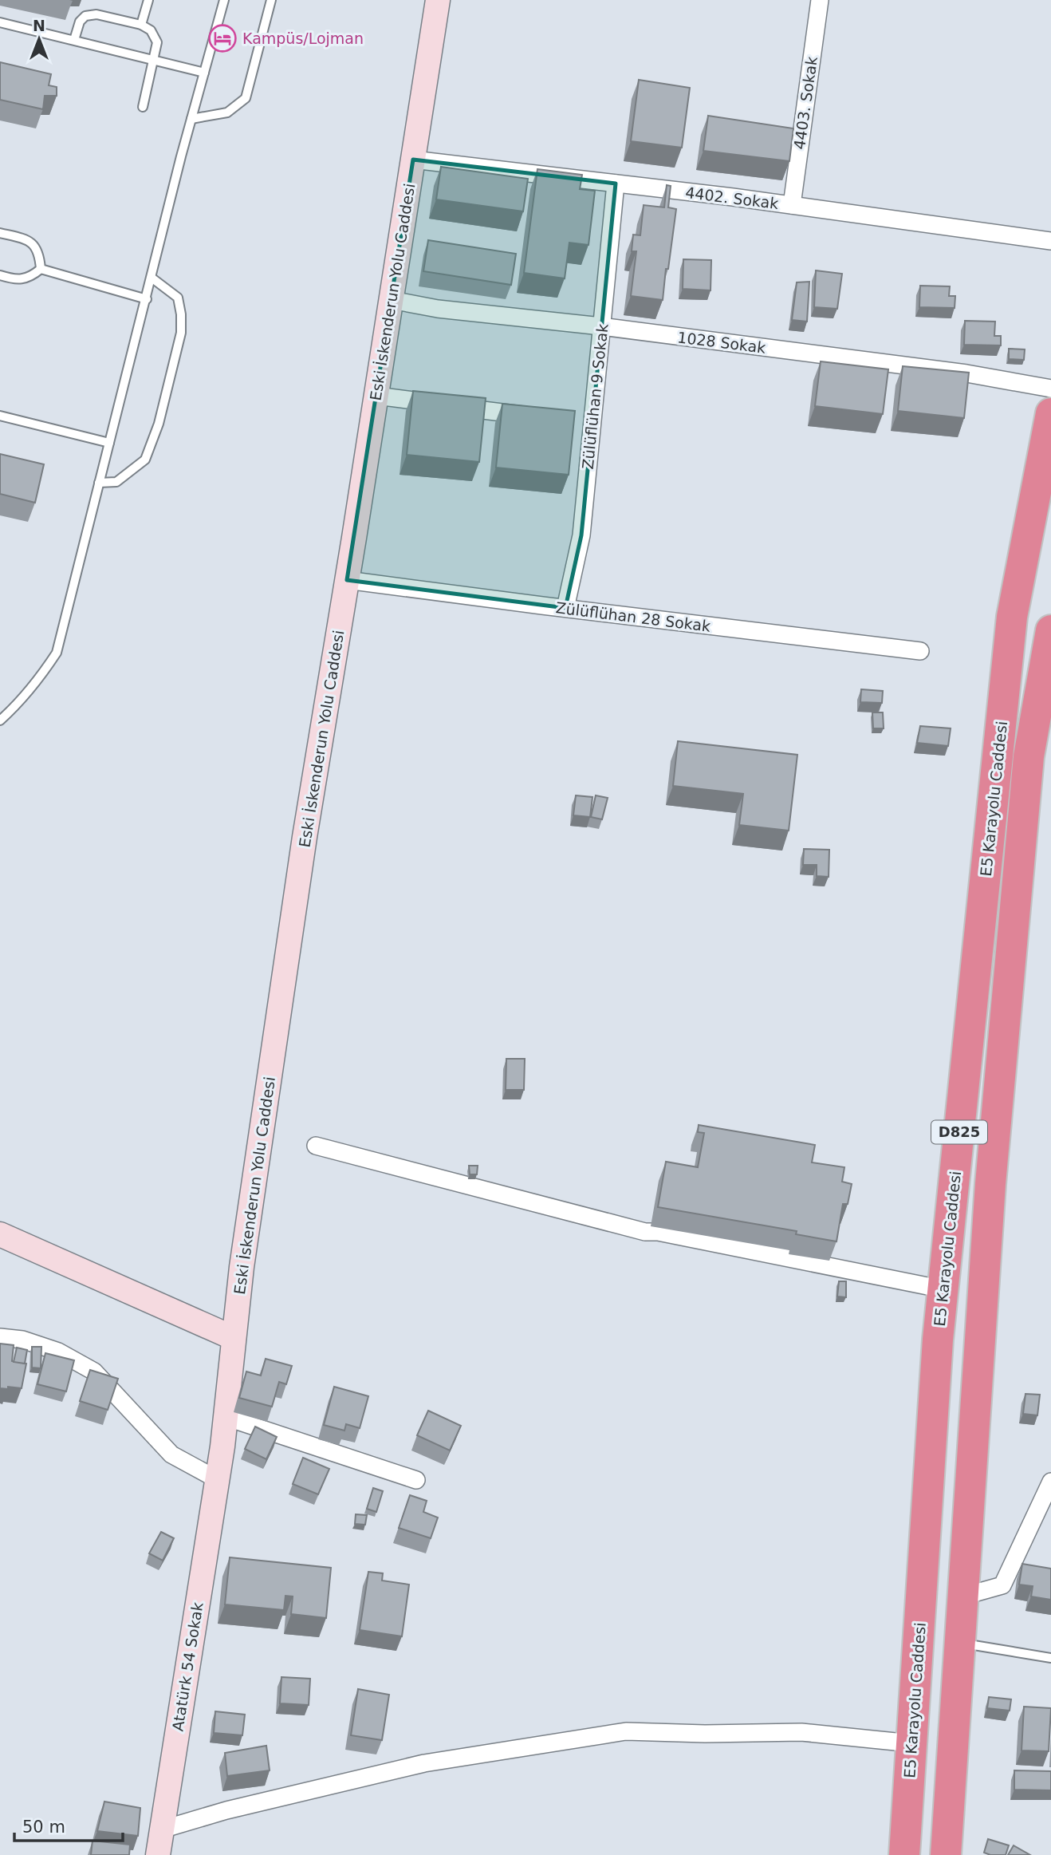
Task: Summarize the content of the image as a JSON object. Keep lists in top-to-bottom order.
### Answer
{
  "streets": {
    "highway": ["E5 Karayolu Caddesi", "D825"],
    "street": [
      "4403. Sokak",
      "4402. Sokak",
      "Eski İskenderun Yolu Caddesi",
      "1028 Sokak",
      "Zülüflühan 9 Sokak",
      "Zülüflühan 28 Sokak",
      "Atatürk 54 Sokak"
    ]
  },
  "crossings": [
    ["4403. Sokak", "4402. Sokak"],
    ["4402. Sokak", "Eski İskenderun Yolu Caddesi"],
    ["4402. Sokak", "Zülüflühan 9 Sokak"],
    ["Eski İskenderun Yolu Caddesi", "1028 Sokak"],
    ["Eski İskenderun Yolu Caddesi", "Zülüflühan 28 Sokak"],
    ["Eski İskenderun Yolu Caddesi", "Atatürk 54 Sokak"],
    ["1028 Sokak", "Zülüflühan 9 Sokak"],
    ["Zülüflühan 9 Sokak", "Zülüflühan 28 Sokak"]
  ],
  "places": {
    "hotel": ["Kampüs/Lojman"]
  },
  "scale_bar": "50 m",
  "north": "top"
}
